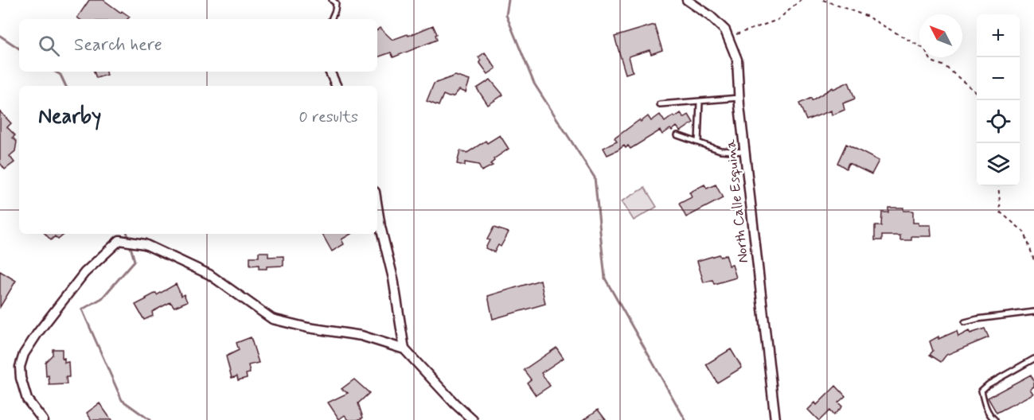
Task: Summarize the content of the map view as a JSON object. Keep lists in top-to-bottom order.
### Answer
{
  "streets": {
    "street": ["North Calle Esquina"]
  },
  "north": "top left",
  "page": {
    "map_buttons": ["+", "−"],
    "search": "Search here",
    "heading": ["Nearby", "0 results"]
  }
}
